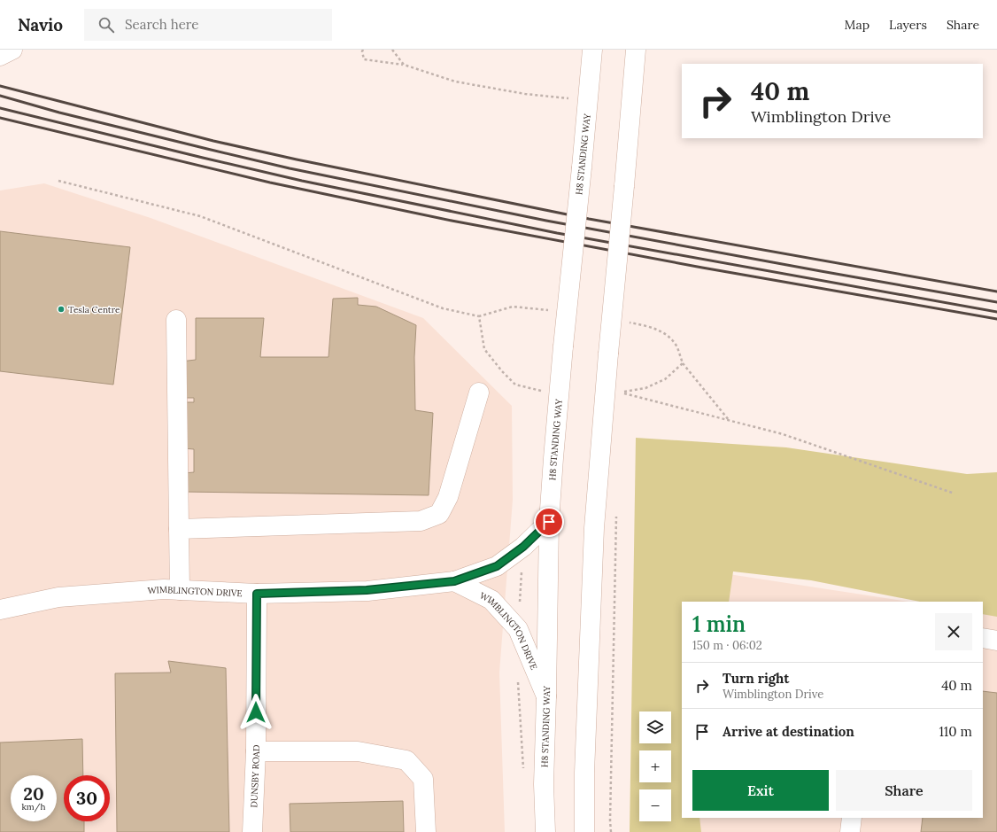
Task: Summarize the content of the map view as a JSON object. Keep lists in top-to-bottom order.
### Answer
{
  "streets": {
    "main road": ["H8 STANDING WAY", "WIMBLINGTON DRIVE", "DUNSBY ROAD"]
  },
  "crossings": [
    ["H8 STANDING WAY", "WIMBLINGTON DRIVE"],
    ["WIMBLINGTON DRIVE", "DUNSBY ROAD"]
  ],
  "places": ["Tesla Centre"],
  "page": {
    "header": "Navio",
    "search": "Search here",
    "nav": ["Map", "Layers", "Share"],
    "turn": ["40 m", "Wimblington Drive"],
    "heading": ["1 min", "150 m · 06:02"],
    "list": [
      {
        "name": "Turn right",
        "note": "Wimblington Drive",
        "value": "40 m"
      },
      {
        "name": "Arrive at destination",
        "value": "110 m"
      }
    ],
    "map_buttons": ["+", "−"],
    "buttons": ["Exit", "Share"],
    "speed": "20 km/h",
    "limit": "30"
  }
}
